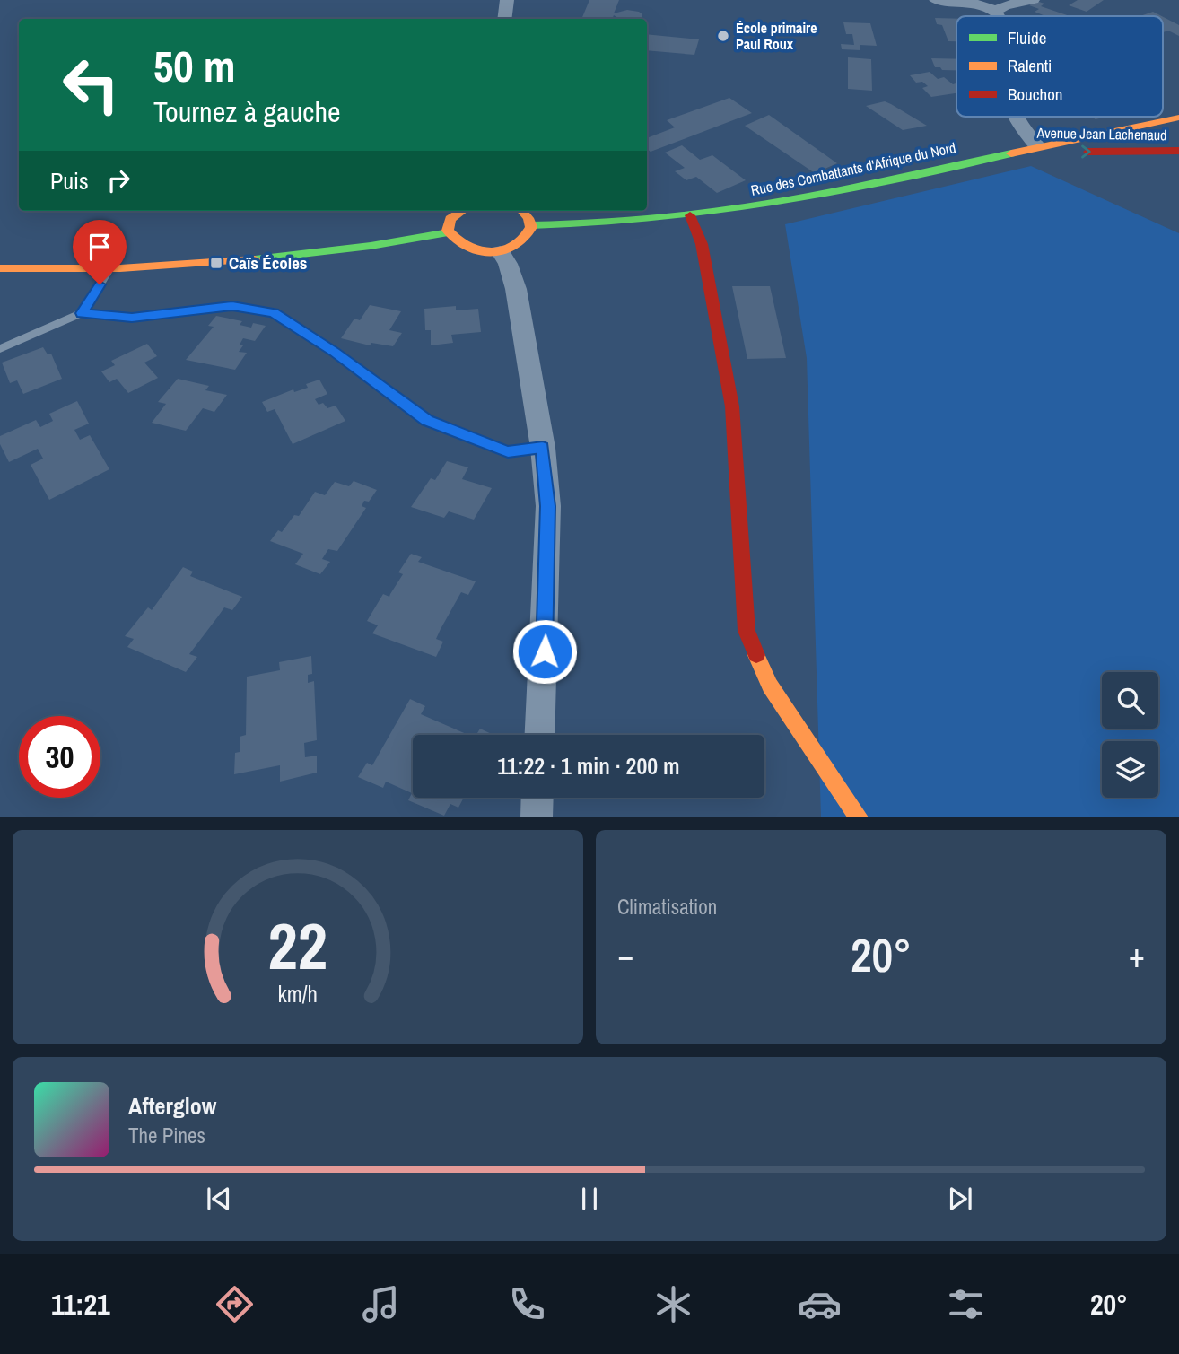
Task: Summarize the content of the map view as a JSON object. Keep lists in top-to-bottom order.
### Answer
{
  "streets": {
    "main road": ["Avenue Jean Lachenaud", "Rue des Combattants d'Afrique du Nord"]
  },
  "crossings": [
    ["Avenue Jean Lachenaud", "Rue des Combattants d'Afrique du Nord"]
  ],
  "one_way": ["Avenue Jean Lachenaud"],
  "places": {
    "other": ["École primaire Paul Roux"],
    "transit": ["Caïs Écoles"]
  },
  "legend": ["Fluide", "Ralenti", "Bouchon"],
  "page": {
    "turn": ["50 m", "Tournez à gauche"],
    "then": "Puis",
    "limit": "30",
    "trip": "11:22 · 1 min · 200 m",
    "tile": "Climatisation",
    "heat": ["−", "20°", "+"],
    "song": ["Afterglow", "The Pines"],
    "tabs": ["11:21", "20°"],
    "gauge": ["22", "km/h"]
  }
}
